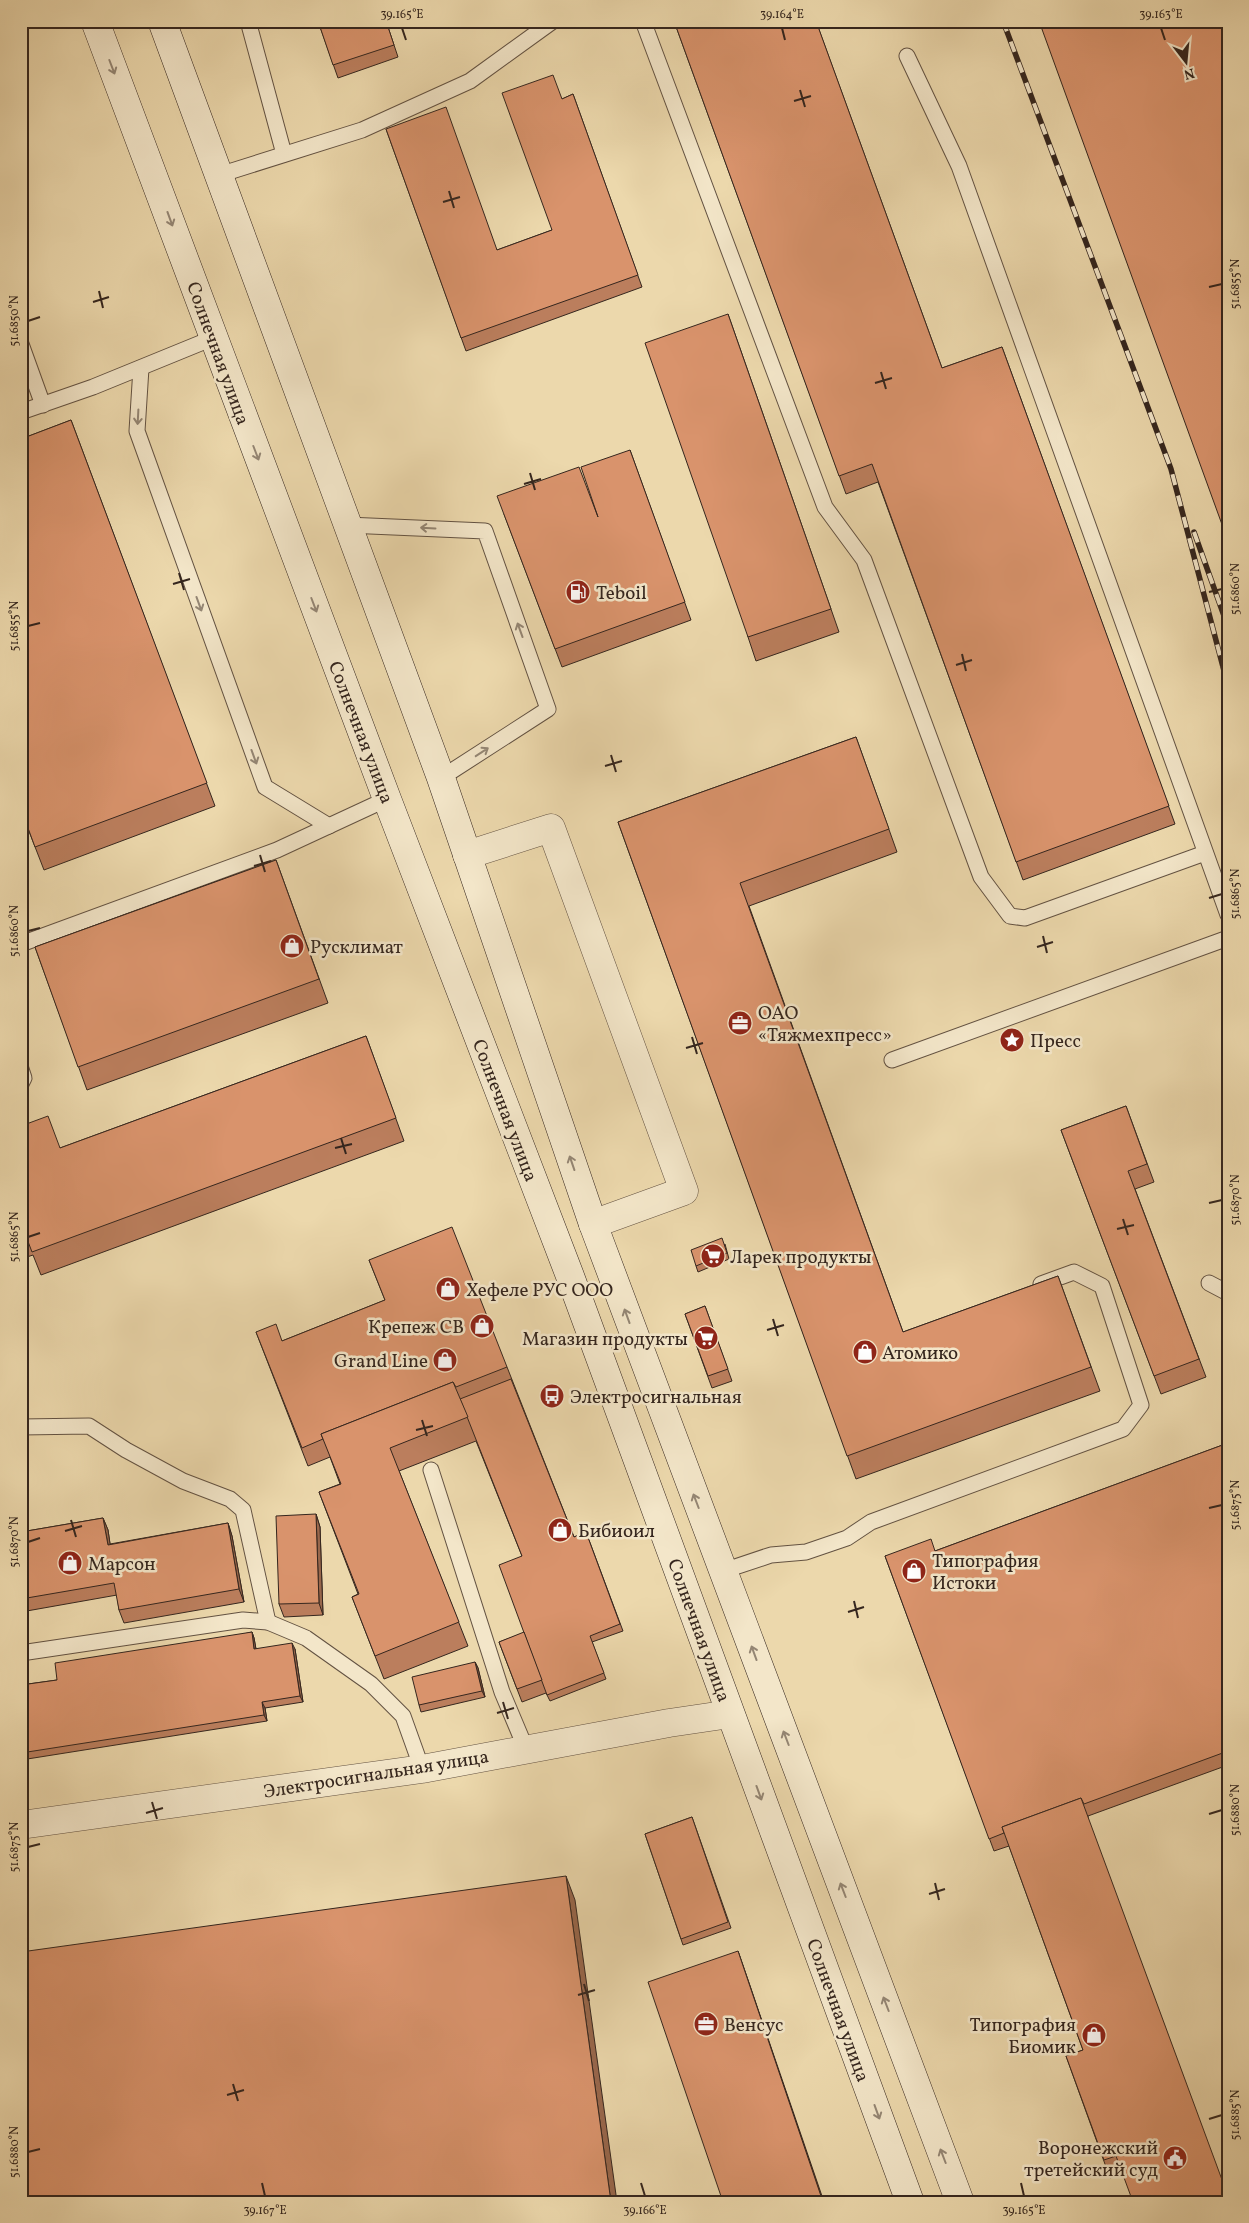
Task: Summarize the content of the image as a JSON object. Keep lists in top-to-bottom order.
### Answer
{
  "streets": {
    "main road": ["Солнечная улица", "Электросигнальная улица"]
  },
  "crossings": [
    ["Солнечная улица", "Электросигнальная улица"]
  ],
  "places": {
    "fuel station": ["Teboil"],
    "shop": [
      "Русклимат",
      "Хефеле РУС ООО",
      "Крепеж СВ",
      "Атомико",
      "Grand Line",
      "Бибиоил",
      "Марсон",
      "Типография Истоки",
      "Типография Биомик"
    ],
    "office": ["ОАО «Тяжмехпресс»", "Венсус"],
    "place": ["Пресс"],
    "supermarket": ["Ларек продукты", "Магазин продукты"],
    "bus stop": ["Электросигнальная"],
    "public building": ["Воронежский третейский суд"]
  },
  "north": "bottom",
  "coordinates": [
    "39.165°E",
    "39.164°E",
    "39.163°E",
    "51.6855°N",
    "51.6850°N",
    "51.6860°N",
    "51.6865°N",
    "51.6870°N",
    "51.6875°N",
    "51.6880°N",
    "51.6885°N",
    "39.167°E",
    "39.166°E"
  ]
}
